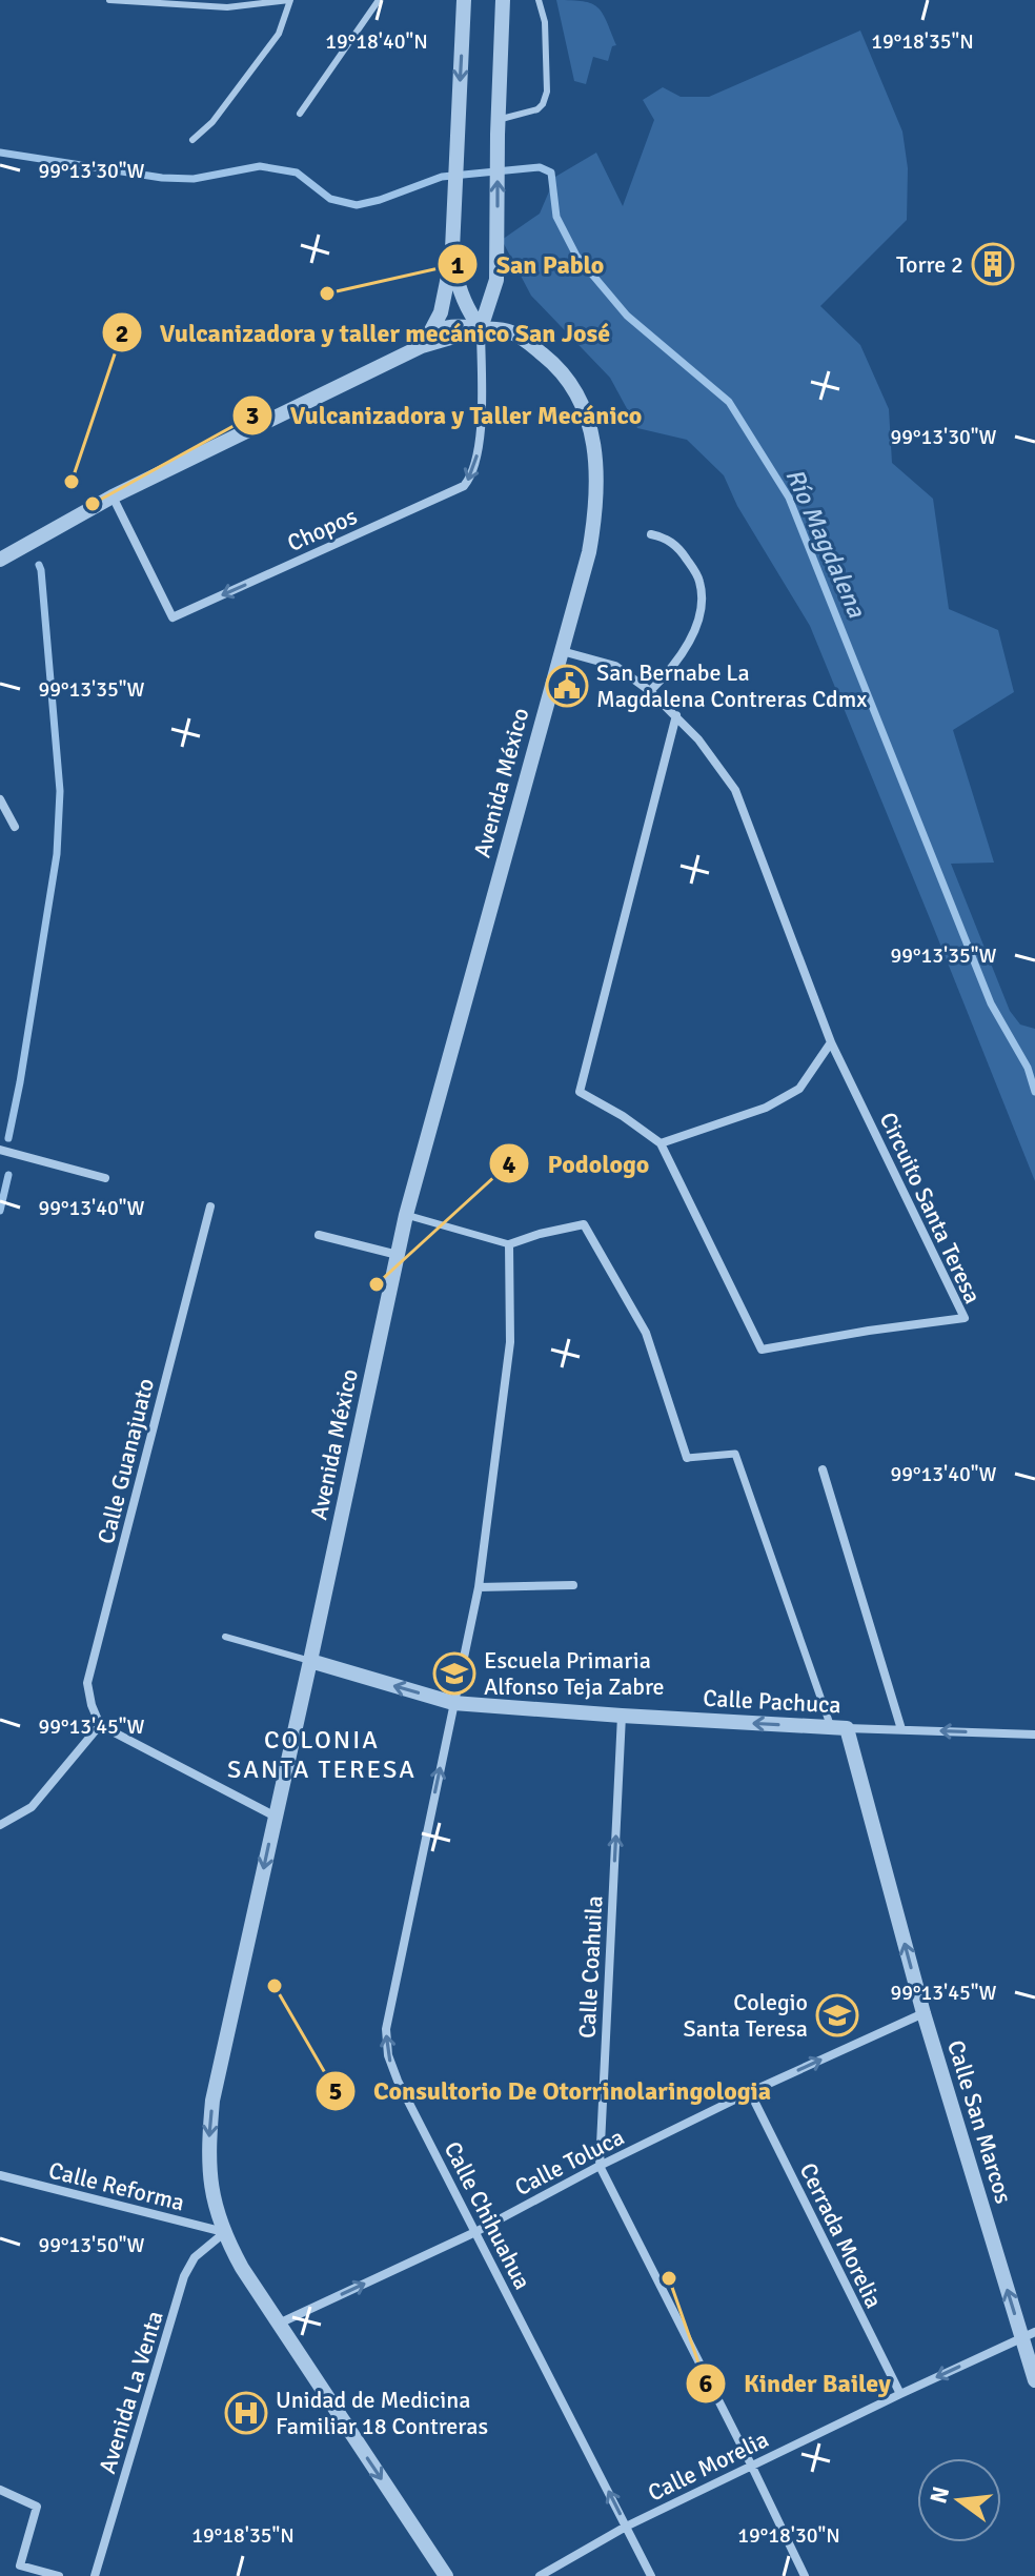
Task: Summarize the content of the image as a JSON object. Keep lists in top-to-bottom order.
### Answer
{
  "streets": {
    "street": [
      "Chopos",
      "Avenida México",
      "Circuito Santa Teresa",
      "Calle Guanajuato",
      "Calle Pachuca",
      "Calle Coahuila",
      "Calle San Marcos",
      "Calle Toluca",
      "Calle Reforma",
      "Calle Chihuahua",
      "Cerrada Morelia",
      "Avenida La Venta",
      "Calle Morelia"
    ]
  },
  "crossings": [
    ["Chopos", "Avenida México"],
    ["Avenida México", "Circuito Santa Teresa"],
    ["Avenida México", "Calle Pachuca"],
    ["Avenida México", "Calle Toluca"],
    ["Avenida México", "Calle Reforma"],
    ["Avenida México", "Avenida La Venta"],
    ["Calle Pachuca", "Calle Coahuila"],
    ["Calle Pachuca", "Calle San Marcos"],
    ["Calle Pachuca", "Calle Chihuahua"],
    ["Calle Coahuila", "Calle Toluca"],
    ["Calle Coahuila", "Calle Morelia"],
    ["Calle San Marcos", "Calle Toluca"],
    ["Calle San Marcos", "Calle Morelia"],
    ["Calle Toluca", "Calle Chihuahua"],
    ["Calle Toluca", "Cerrada Morelia"],
    ["Calle Reforma", "Avenida La Venta"],
    ["Calle Chihuahua", "Calle Morelia"],
    ["Cerrada Morelia", "Calle Morelia"]
  ],
  "one_way": [
    "Calle Pachuca",
    "Calle Coahuila",
    "Calle San Marcos",
    "Calle Toluca",
    "Calle Chihuahua"
  ],
  "districts": ["COLONIA SANTA TERESA"],
  "water": ["Río Magdalena"],
  "places": {
    "building": ["Torre 2"],
    "other": [
      "San Pablo",
      "Vulcanizadora y taller mecánico San José",
      "Vulcanizadora y Taller Mecánico",
      "Podologo",
      "Consultorio De Otorrinolaringologia",
      "Kinder Bailey"
    ],
    "public building": ["San Bernabe La Magdalena Contreras Cdmx"],
    "school or university": ["Escuela Primaria Alfonso Teja Zabre", "Colegio Santa Teresa"],
    "hospital": ["Unidad de Medicina Familiar 18 Contreras"]
  },
  "north": "left",
  "coordinates": [
    "19°18'35\"N",
    "19°18'40\"N",
    "99°13'30\"W",
    "99°13'35\"W",
    "99°13'40\"W",
    "99°13'45\"W",
    "99°13'50\"W",
    "19°18'30\"N"
  ]
}
